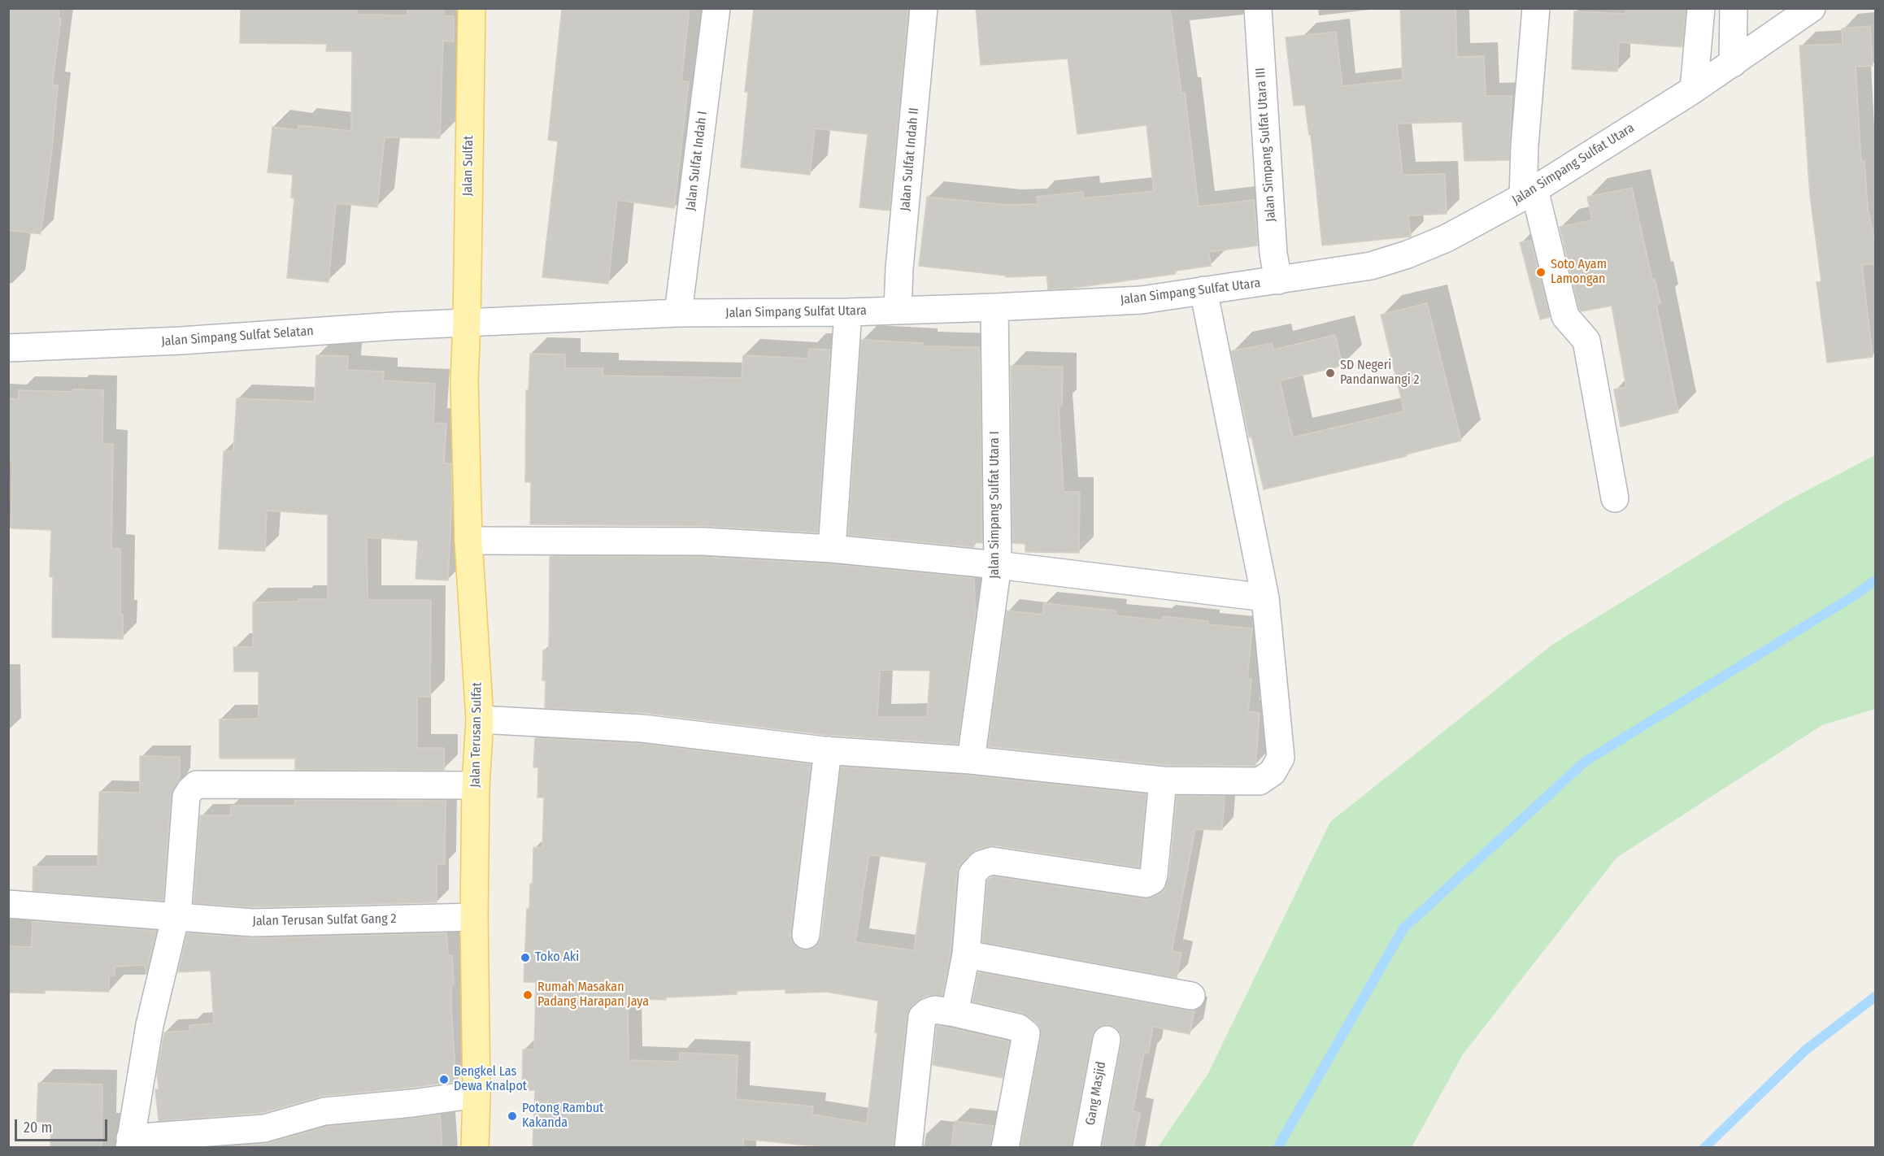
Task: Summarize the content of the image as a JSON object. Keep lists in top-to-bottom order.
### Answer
{
  "streets": {
    "main road": ["Jalan Sulfat", "Jalan Terusan Sulfat"],
    "street": [
      "Jalan Simpang Sulfat Utara III",
      "Jalan Sulfat Indah II",
      "Jalan Sulfat Indah I",
      "Jalan Simpang Sulfat Utara",
      "Jalan Simpang Sulfat Selatan",
      "Jalan Simpang Sulfat Utara I",
      "Jalan Terusan Sulfat Gang 2",
      "Gang Masjid"
    ]
  },
  "crossings": [
    ["Jalan Simpang Sulfat Utara III", "Jalan Simpang Sulfat Utara"],
    ["Jalan Sulfat Indah II", "Jalan Simpang Sulfat Utara"],
    ["Jalan Sulfat Indah I", "Jalan Simpang Sulfat Utara"],
    ["Jalan Simpang Sulfat Utara", "Jalan Sulfat"],
    ["Jalan Simpang Sulfat Utara", "Jalan Simpang Sulfat Selatan"],
    ["Jalan Simpang Sulfat Utara", "Jalan Simpang Sulfat Utara I"],
    ["Jalan Simpang Sulfat Utara", "Jalan Terusan Sulfat"],
    ["Jalan Sulfat", "Jalan Simpang Sulfat Selatan"],
    ["Jalan Sulfat", "Jalan Terusan Sulfat"],
    ["Jalan Simpang Sulfat Selatan", "Jalan Terusan Sulfat"],
    ["Jalan Terusan Sulfat", "Jalan Terusan Sulfat Gang 2"]
  ],
  "places": [
    "Soto Ayam Lamongan",
    "SD Negeri Pandanwangi 2",
    "Toko Aki",
    "Rumah Masakan Padang Harapan Jaya",
    "Bengkel Las Dewa Knalpot",
    "Potong Rambut Kakanda"
  ],
  "scale_bar": "20 m"
}
